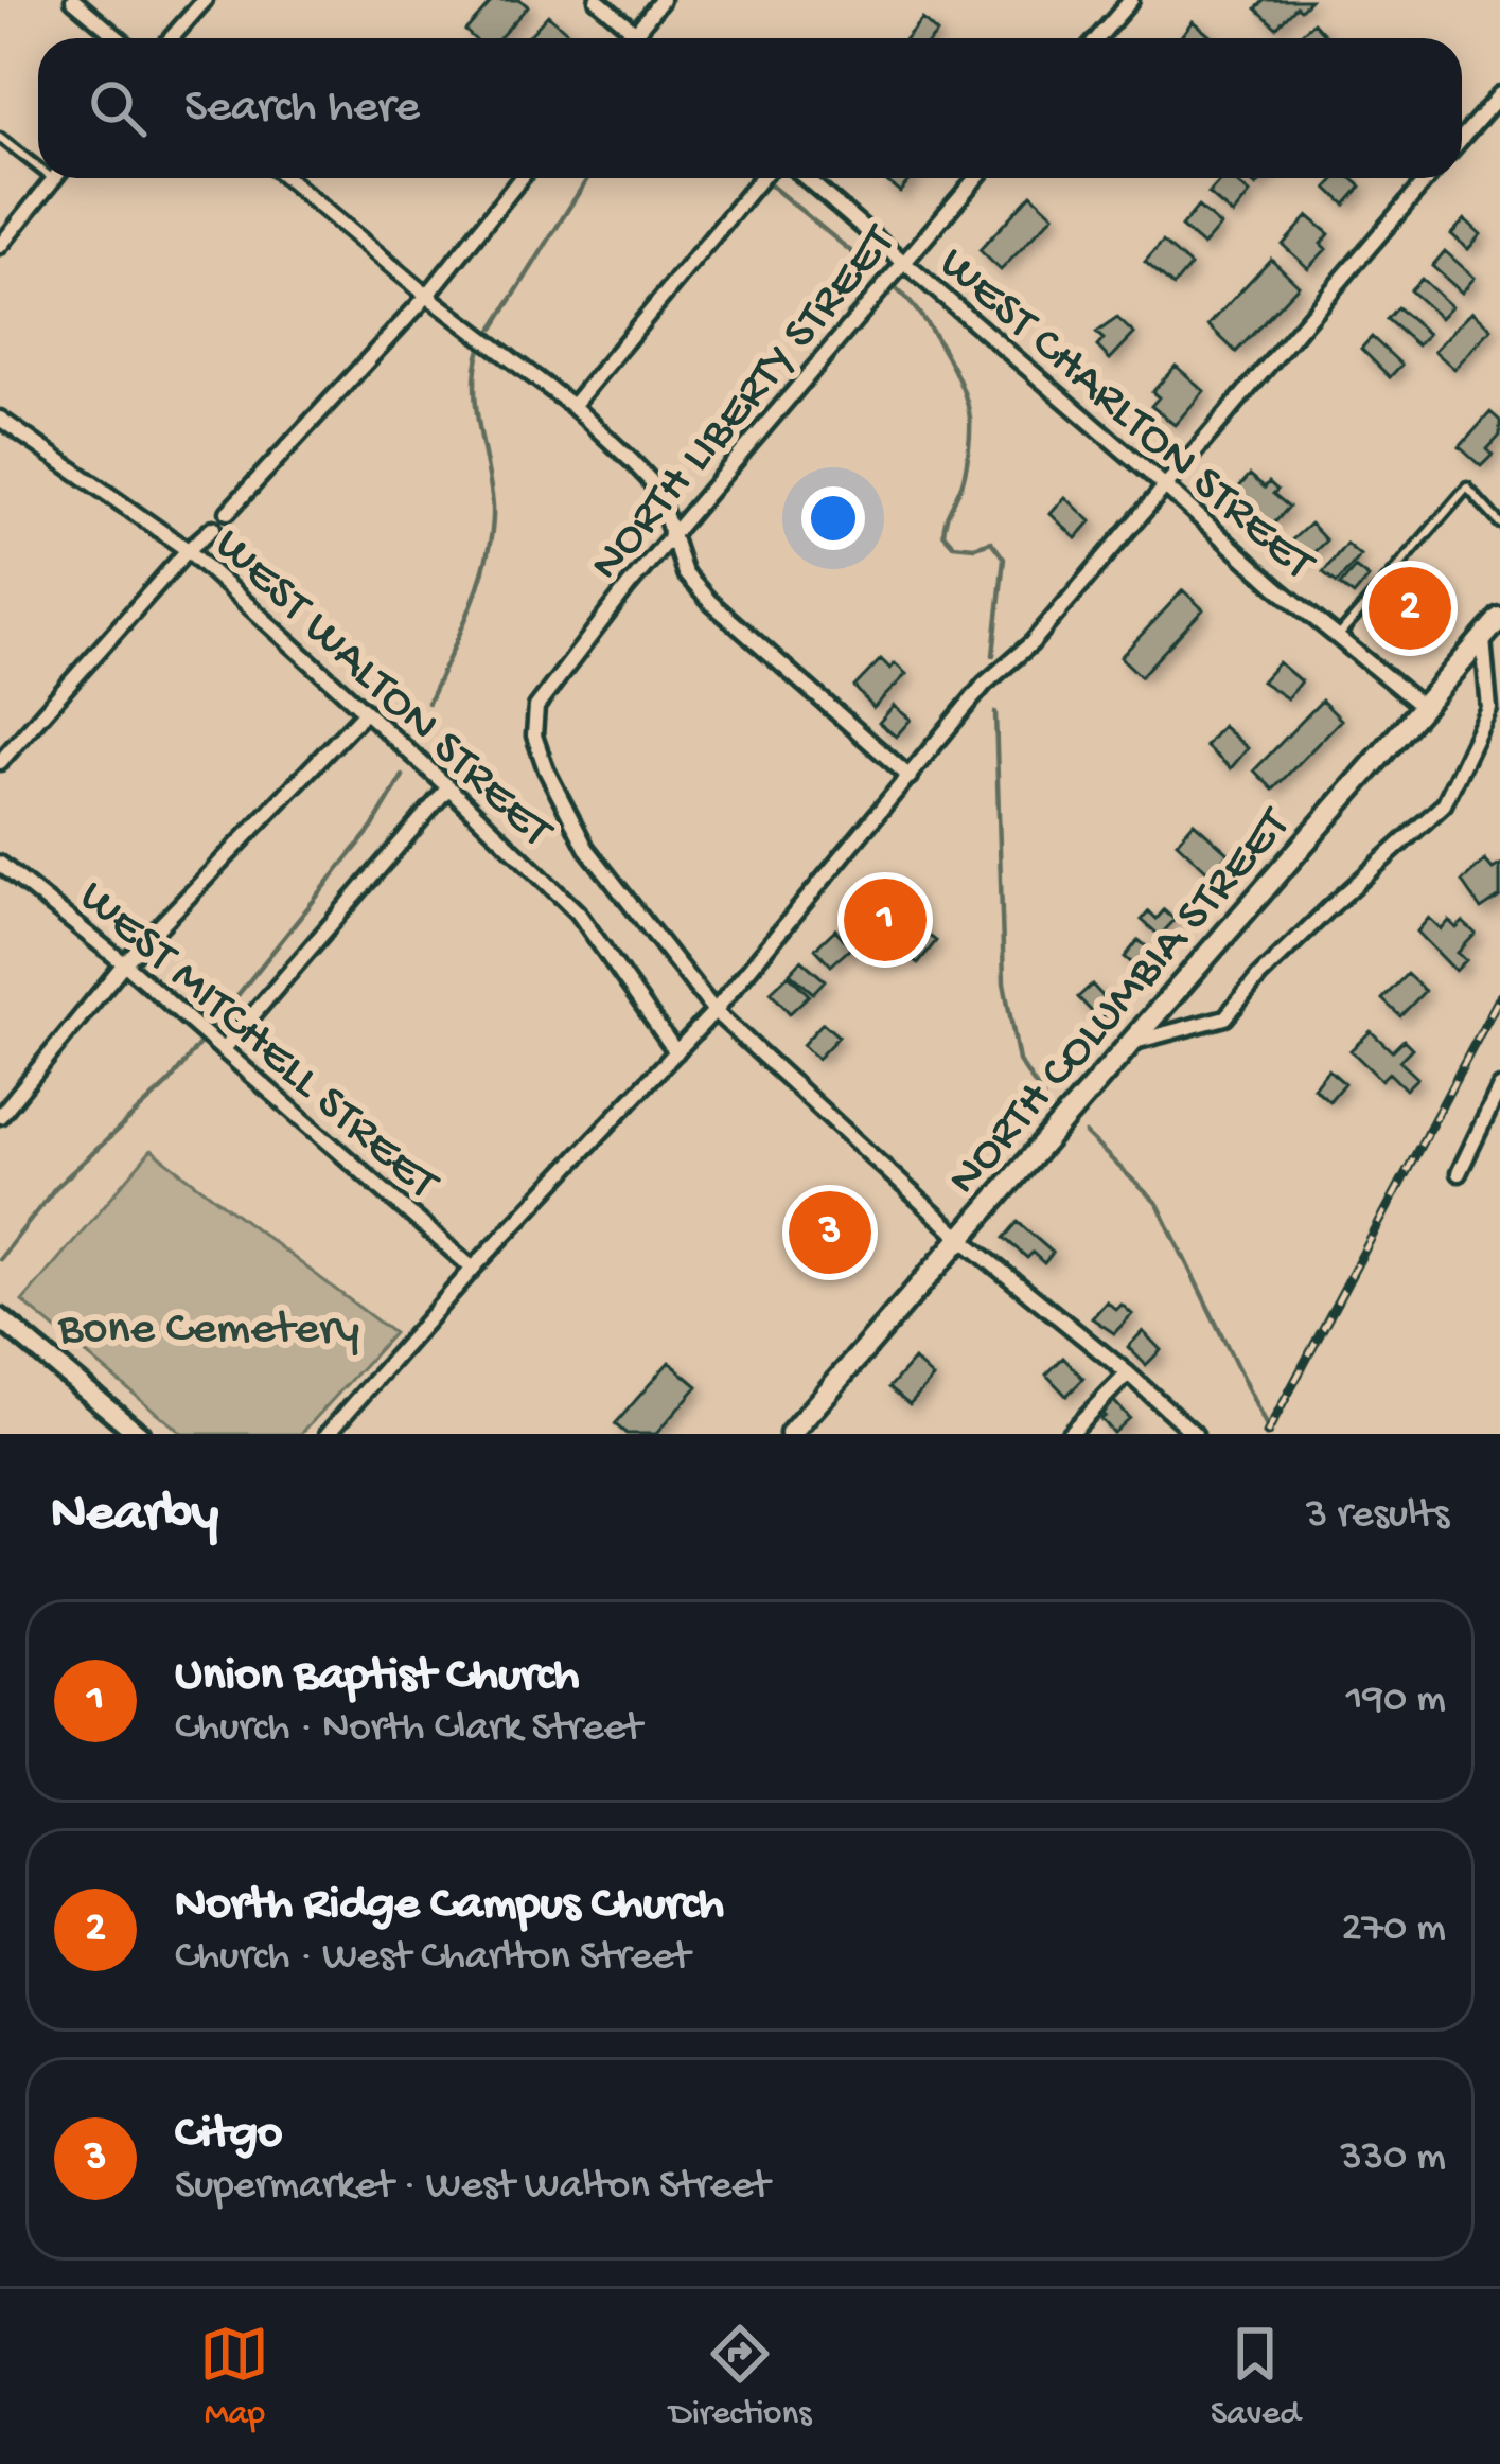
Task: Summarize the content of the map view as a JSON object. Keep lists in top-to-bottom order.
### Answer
{
  "streets": {
    "main road": ["NORTH COLUMBIA STREET"],
    "street": [
      "NORTH LIBERTY STREET",
      "WEST CHARLTON STREET",
      "WEST WALTON STREET",
      "WEST MITCHELL STREET"
    ]
  },
  "crossings": [
    ["NORTH LIBERTY STREET", "WEST CHARLTON STREET"],
    ["NORTH LIBERTY STREET", "WEST WALTON STREET"],
    ["WEST CHARLTON STREET", "NORTH COLUMBIA STREET"],
    ["WEST WALTON STREET", "NORTH COLUMBIA STREET"]
  ],
  "parks": ["Bone Cemetery"],
  "page": {
    "search": "Search here",
    "pins": ["2", "1", "3"],
    "heading": ["Nearby", "3 results"],
    "list": [
      {
        "mark": "1",
        "name": "Union Baptist Church",
        "note": "Church · North Clark Street",
        "value": "190 m"
      },
      {
        "mark": "2",
        "name": "North Ridge Campus Church",
        "note": "Church · West Charlton Street",
        "value": "270 m"
      },
      {
        "mark": "3",
        "name": "Citgo",
        "note": "Supermarket · West Walton Street",
        "value": "330 m"
      }
    ],
    "nav": ["Map", "Directions", "Saved"]
  }
}
